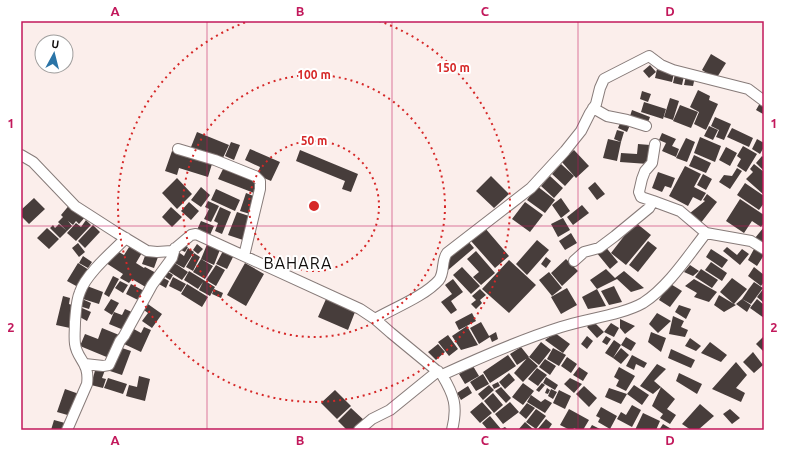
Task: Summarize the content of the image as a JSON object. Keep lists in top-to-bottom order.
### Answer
{
  "districts": ["BAHARA"],
  "north": "top",
  "grid": {
    "columns": [
      "A",
      "B",
      "C",
      "D"
    ],
    "rows": ["1", "2"]
  },
  "rings": ["150 m", "100 m", "50 m"]
}
